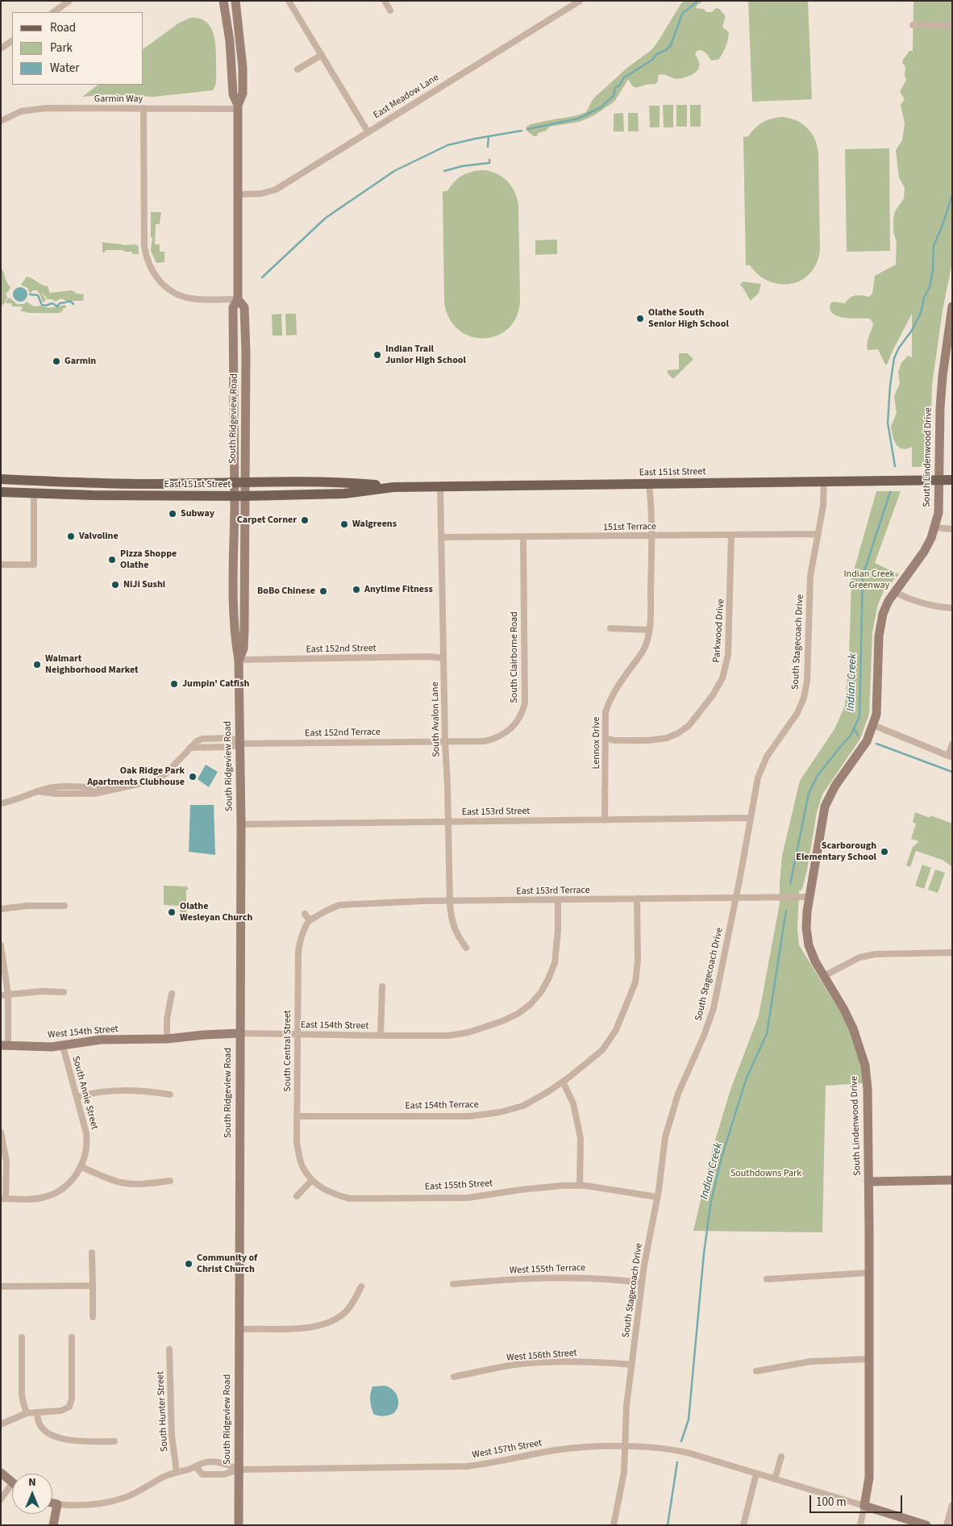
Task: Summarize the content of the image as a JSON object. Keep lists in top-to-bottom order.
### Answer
{
  "streets": {
    "main road": [
      "South Ridgeview Road",
      "South Lindenwood Drive",
      "East 151st Street",
      "West 154th Street"
    ],
    "street": [
      "East Meadow Lane",
      "Garmin Way",
      "151st Terrace",
      "Parkwood Drive",
      "South Stagecoach Drive",
      "East 152nd Street",
      "South Clairborne Road",
      "South Avalon Lane",
      "East 152nd Terrace",
      "Lennox Drive",
      "East 153rd Street",
      "East 153rd Terrace",
      "East 154th Street",
      "South Central Street",
      "South Annie Street",
      "East 154th Terrace",
      "East 155th Street",
      "West 155th Terrace",
      "West 156th Street",
      "South Hunter Street",
      "West 157th Street"
    ]
  },
  "crossings": [
    ["East Meadow Lane", "South Ridgeview Road"],
    ["Garmin Way", "South Ridgeview Road"],
    ["South Ridgeview Road", "East 151st Street"],
    ["South Ridgeview Road", "East 152nd Street"],
    ["South Ridgeview Road", "East 152nd Terrace"],
    ["South Ridgeview Road", "East 153rd Street"],
    ["South Ridgeview Road", "East 154th Street"],
    ["South Ridgeview Road", "West 154th Street"],
    ["South Ridgeview Road", "West 157th Street"],
    ["South Lindenwood Drive", "East 151st Street"],
    ["South Lindenwood Drive", "East 153rd Terrace"],
    ["South Lindenwood Drive", "West 157th Street"],
    ["East 151st Street", "South Stagecoach Drive"],
    ["East 151st Street", "South Avalon Lane"],
    ["East 151st Street", "Lennox Drive"],
    ["151st Terrace", "Parkwood Drive"],
    ["151st Terrace", "South Stagecoach Drive"],
    ["151st Terrace", "South Clairborne Road"],
    ["151st Terrace", "South Avalon Lane"],
    ["151st Terrace", "Lennox Drive"],
    ["Parkwood Drive", "Lennox Drive"],
    ["South Stagecoach Drive", "East 153rd Street"],
    ["South Stagecoach Drive", "East 153rd Terrace"],
    ["South Stagecoach Drive", "East 155th Street"],
    ["South Stagecoach Drive", "West 155th Terrace"],
    ["South Stagecoach Drive", "West 156th Street"],
    ["South Stagecoach Drive", "West 157th Street"],
    ["East 152nd Street", "South Avalon Lane"],
    ["South Clairborne Road", "South Avalon Lane"],
    ["South Clairborne Road", "East 152nd Terrace"],
    ["South Avalon Lane", "East 152nd Terrace"],
    ["South Avalon Lane", "East 153rd Street"],
    ["South Avalon Lane", "East 153rd Terrace"],
    ["Lennox Drive", "East 153rd Street"],
    ["East 153rd Terrace", "East 154th Street"],
    ["East 153rd Terrace", "South Central Street"],
    ["East 153rd Terrace", "East 154th Terrace"],
    ["East 154th Street", "West 154th Street"],
    ["East 154th Street", "South Central Street"],
    ["West 154th Street", "South Annie Street"],
    ["South Central Street", "East 154th Terrace"],
    ["South Central Street", "East 155th Street"],
    ["South Hunter Street", "West 157th Street"]
  ],
  "water": ["Indian Creek"],
  "parks": ["Indian Creek Greenway", "Southdowns Park"],
  "places": [
    "Olathe South Senior High School",
    "Indian Trail Junior High School",
    "Garmin",
    "Subway",
    "Carpet Corner",
    "Walgreens",
    "Valvoline",
    "Pizza Shoppe Olathe",
    "NiJi Sushi",
    "Anytime Fitness",
    "BoBo Chinese",
    "Walmart Neighborhood Market",
    "Jumpin' Catfish",
    "Oak Ridge Park Apartments Clubhouse",
    "Scarborough Elementary School",
    "Olathe Wesleyan Church",
    "Community of Christ Church"
  ],
  "legend": ["Road", "Park", "Water"],
  "scale_bar": "100 m",
  "north": "top"
}
